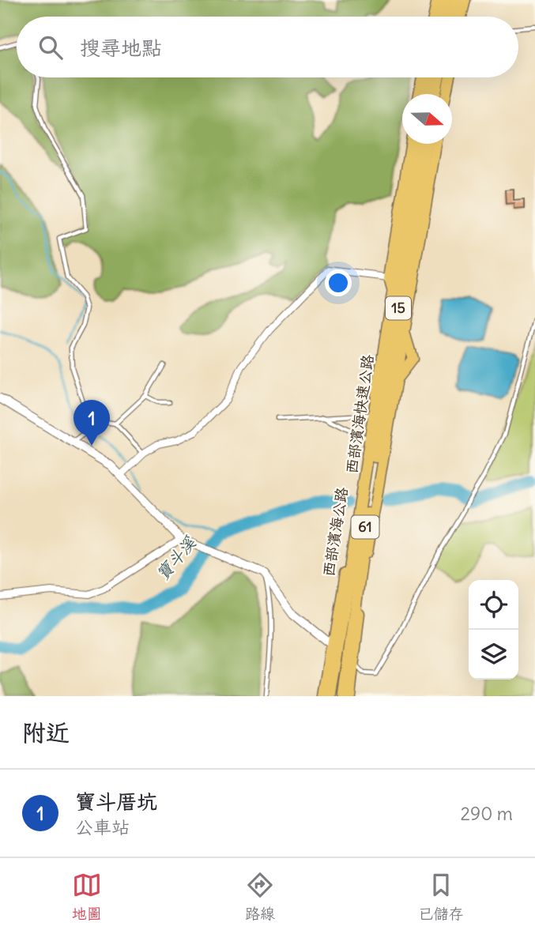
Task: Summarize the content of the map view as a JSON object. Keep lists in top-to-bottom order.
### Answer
{
  "streets": {
    "highway": ["西部濱海快速公路", "61"],
    "main road": ["15", "西部濱海公路"]
  },
  "crossings": [
    ["15", "西部濱海公路"]
  ],
  "water": ["寶斗溪"],
  "north": "right",
  "page": {
    "search": "搜尋地點",
    "pins": "1",
    "heading": "附近",
    "list": [
      {
        "mark": "1",
        "name": "寶斗厝坑",
        "note": "公車站",
        "value": "290 m"
      }
    ],
    "nav": ["地圖", "路線", "已儲存"]
  }
}
